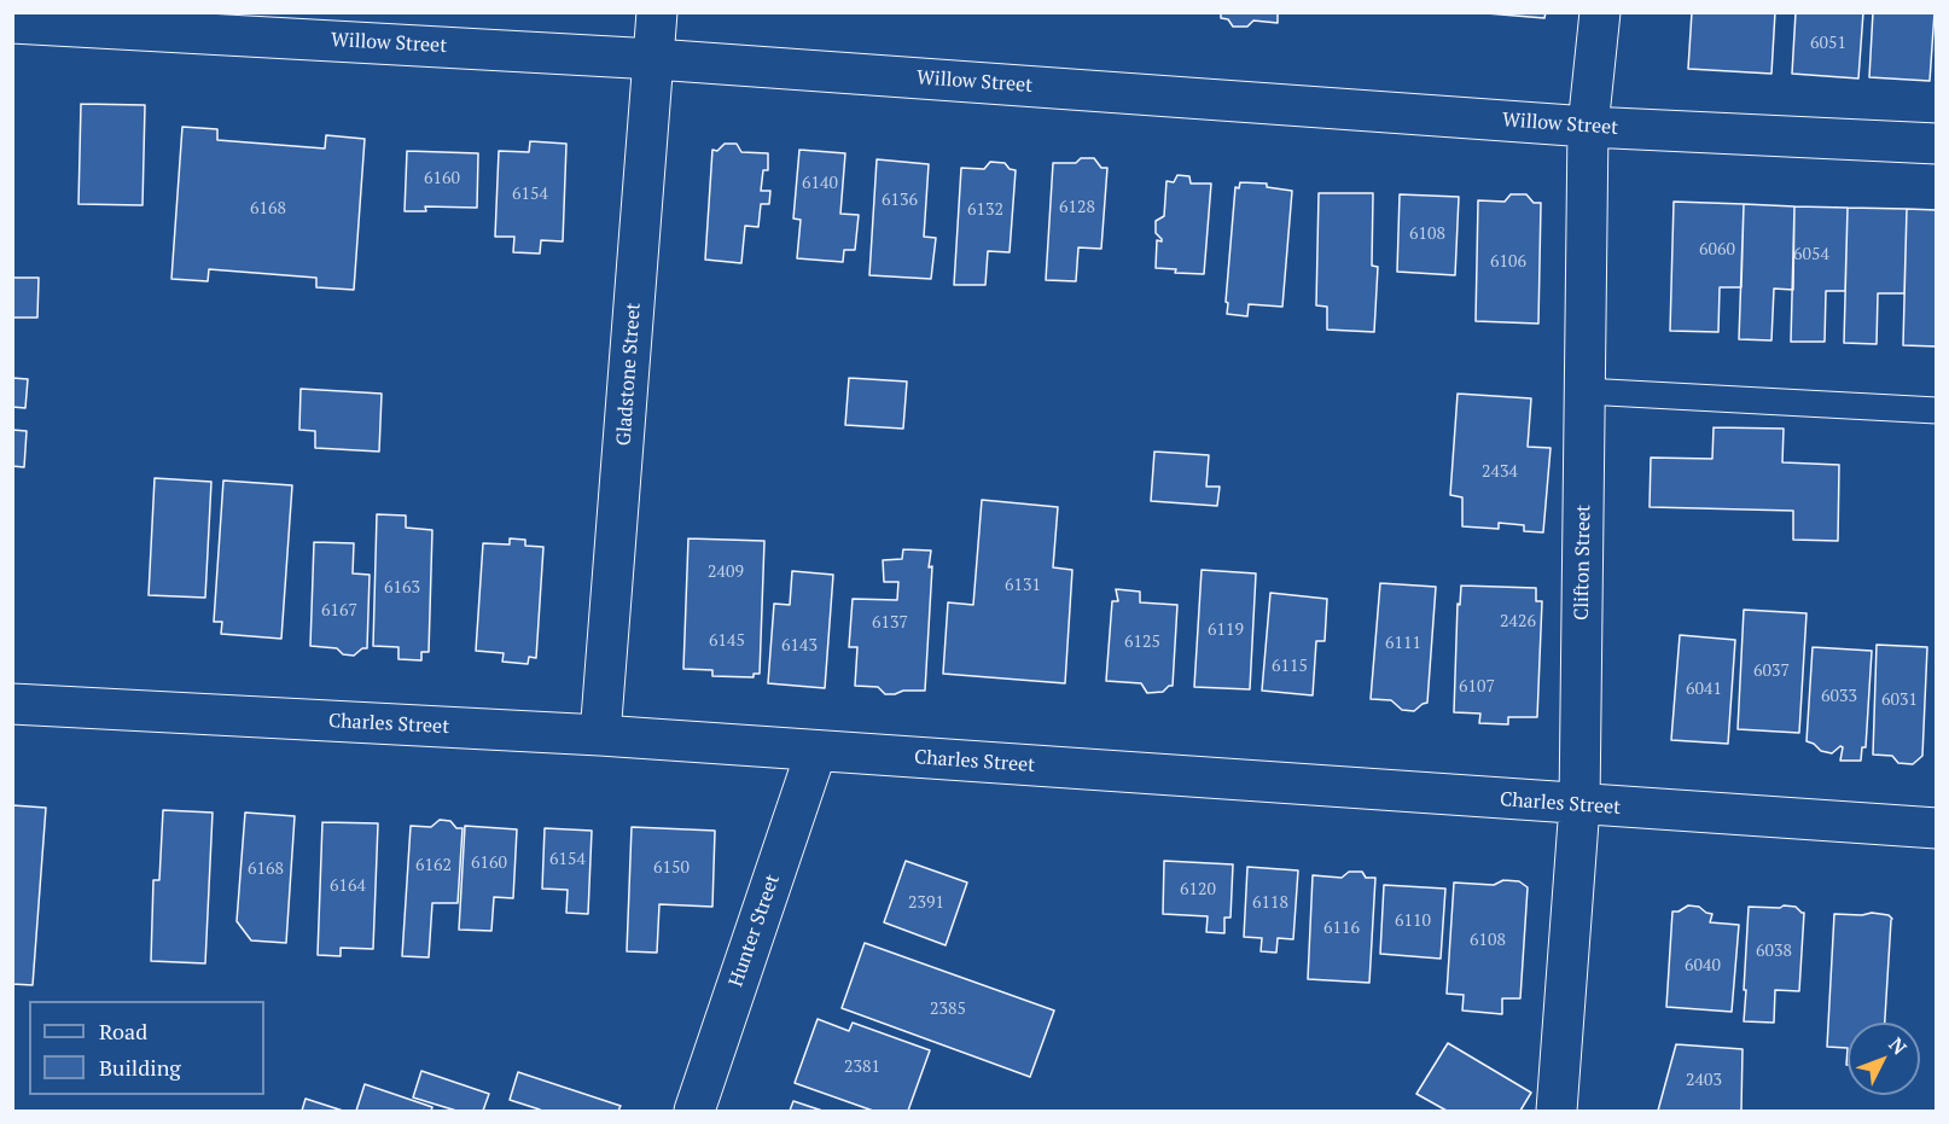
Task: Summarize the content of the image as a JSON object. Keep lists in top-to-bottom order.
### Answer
{
  "streets": {
    "street": [
      "Willow Street",
      "Gladstone Street",
      "Clifton Street",
      "Charles Street",
      "Hunter Street"
    ]
  },
  "crossings": [
    ["Willow Street", "Gladstone Street"],
    ["Willow Street", "Clifton Street"],
    ["Gladstone Street", "Charles Street"],
    ["Clifton Street", "Charles Street"],
    ["Charles Street", "Hunter Street"]
  ],
  "house_numbers": [
    "6051",
    "6160",
    "6140",
    "6154",
    "6136",
    "6128",
    "6168",
    "6132",
    "6108",
    "6060",
    "6054",
    "6106",
    "2434",
    "2409",
    "6131",
    "6163",
    "6167",
    "2426",
    "6137",
    "6119",
    "6145",
    "6125",
    "6111",
    "6143",
    "6115",
    "6037",
    "6107",
    "6041",
    "6033",
    "6031",
    "6154",
    "6160",
    "6162",
    "6150",
    "6168",
    "6164",
    "6120",
    "2391",
    "6118",
    "6110",
    "6116",
    "6108",
    "6038",
    "6040",
    "2385",
    "2381",
    "2403"
  ],
  "legend": ["Road", "Building"],
  "north": "top right"
}
